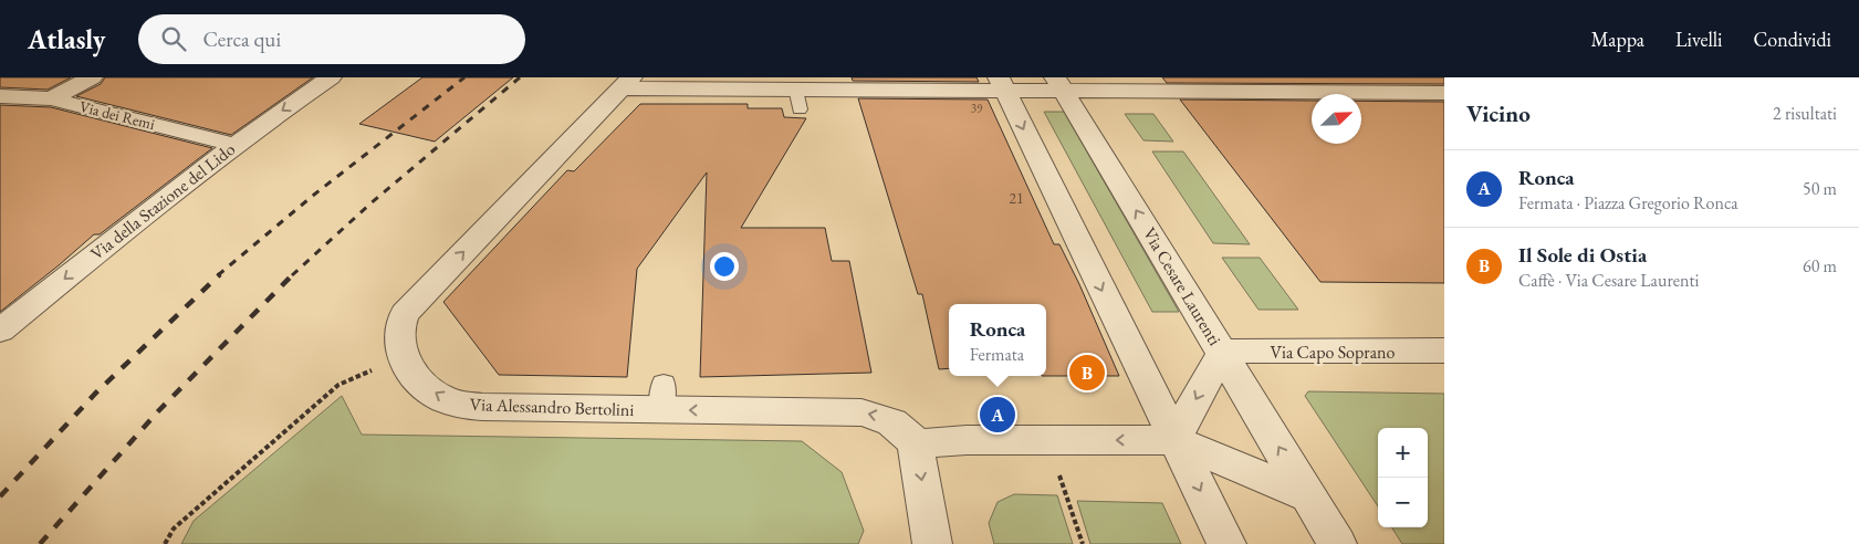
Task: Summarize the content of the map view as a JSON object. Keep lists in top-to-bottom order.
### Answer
{
  "streets": {
    "street": [
      "Via dei Remi",
      "Via della Stazione del Lido",
      "Via Cesare Laurenti",
      "Via Capo Soprano",
      "Via Alessandro Bertolini"
    ]
  },
  "crossings": [
    ["Via dei Remi", "Via della Stazione del Lido"],
    ["Via Cesare Laurenti", "Via Capo Soprano"]
  ],
  "one_way": ["Via della Stazione del Lido"],
  "house_numbers": ["39", "21"],
  "north": "top right",
  "page": {
    "header": "Atlasly",
    "search": "Cerca qui",
    "nav": ["Mappa", "Livelli", "Condividi"],
    "heading": ["Vicino", "2 risultati"],
    "list": [
      {
        "mark": "A",
        "name": "Ronca",
        "note": "Fermata · Piazza Gregorio Ronca",
        "value": "50 m"
      },
      {
        "mark": "B",
        "name": "Il Sole di Ostia",
        "note": "Caffè · Via Cesare Laurenti",
        "value": "60 m"
      }
    ],
    "popup": ["Ronca", "Fermata"],
    "pins": ["B", "A"],
    "map_buttons": ["+", "−"]
  }
}
